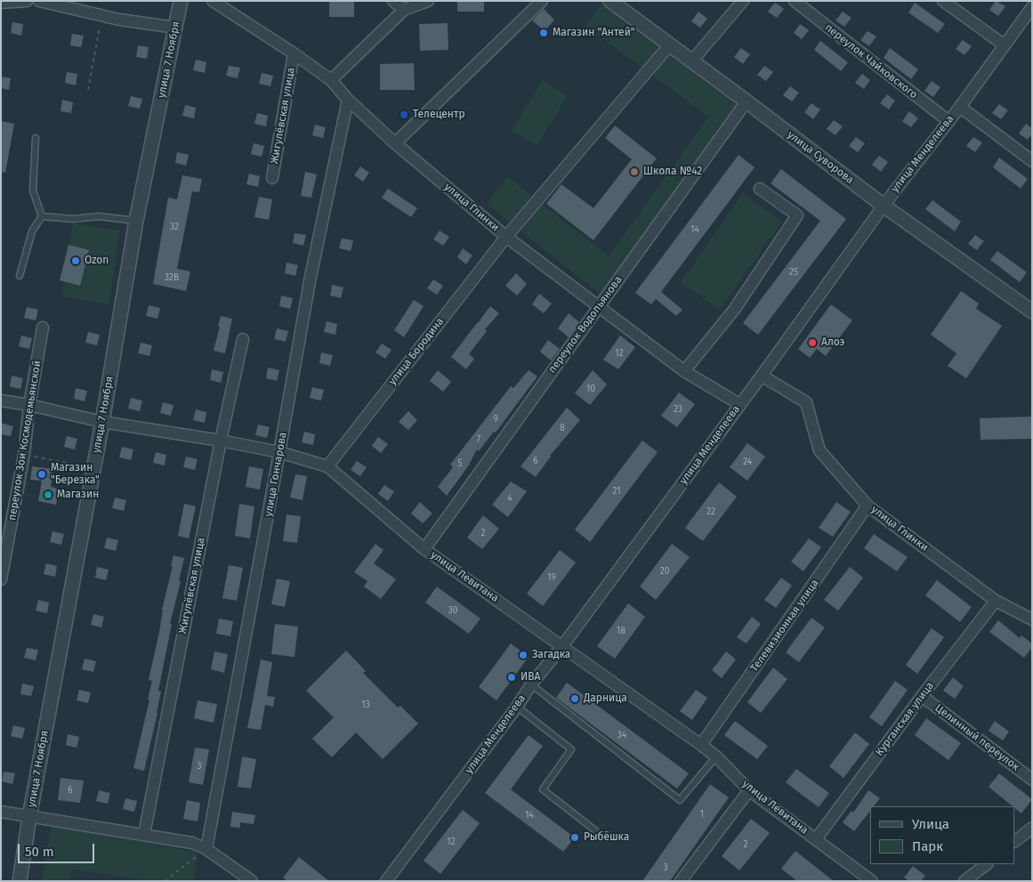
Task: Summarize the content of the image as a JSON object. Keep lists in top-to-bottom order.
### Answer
{
  "streets": {
    "street": [
      "улица 7 Ноября",
      "переулок Чайковского",
      "Жигулёвская улица",
      "улица Менделеева",
      "улица Суворова",
      "улица Глинки",
      "переулок Водопьянова",
      "улица Бородина",
      "переулок Зои Космодемьянской",
      "улица Гончарова",
      "улица Левитана",
      "Телевизионная улица",
      "Курганская улица",
      "Целинный переулок"
    ]
  },
  "crossings": [
    ["улица 7 Ноября", "улица Левитана"],
    ["переулок Чайковского", "улица Менделеева"],
    ["Жигулёвская улица", "улица Глинки"],
    ["Жигулёвская улица", "улица Левитана"],
    ["улица Менделеева", "улица Суворова"],
    ["улица Менделеева", "улица Глинки"],
    ["улица Менделеева", "улица Левитана"],
    ["улица Суворова", "переулок Водопьянова"],
    ["улица Суворова", "улица Бородина"],
    ["улица Глинки", "переулок Водопьянова"],
    ["улица Глинки", "улица Бородина"],
    ["улица Глинки", "улица Гончарова"],
    ["улица Глинки", "Телевизионная улица"],
    ["улица Глинки", "Курганская улица"],
    ["переулок Водопьянова", "улица Левитана"],
    ["улица Бородина", "улица Левитана"],
    ["переулок Зои Космодемьянской", "улица Левитана"],
    ["улица Гончарова", "улица Левитана"],
    ["улица Левитана", "Телевизионная улица"],
    ["улица Левитана", "Курганская улица"],
    ["Курганская улица", "Целинный переулок"]
  ],
  "places": [
    "Магазин \"Антей\"",
    "Телецентр",
    "Школа №42",
    "Ozon",
    "Алоэ",
    "Магазин \"Березка\"",
    "Магазин",
    "Загадка",
    "ИВА",
    "Дарница",
    "Рыбёшка"
  ],
  "house_numbers": [
    "32",
    "14",
    "25",
    "32В",
    "12",
    "10",
    "23",
    "9",
    "8",
    "7",
    "6",
    "24",
    "5",
    "21",
    "4",
    "22",
    "2",
    "20",
    "19",
    "30",
    "18",
    "13",
    "34",
    "3",
    "6",
    "1",
    "14",
    "12",
    "2",
    "3"
  ],
  "legend": ["Улица", "Парк"],
  "scale_bar": "50 m"
}
